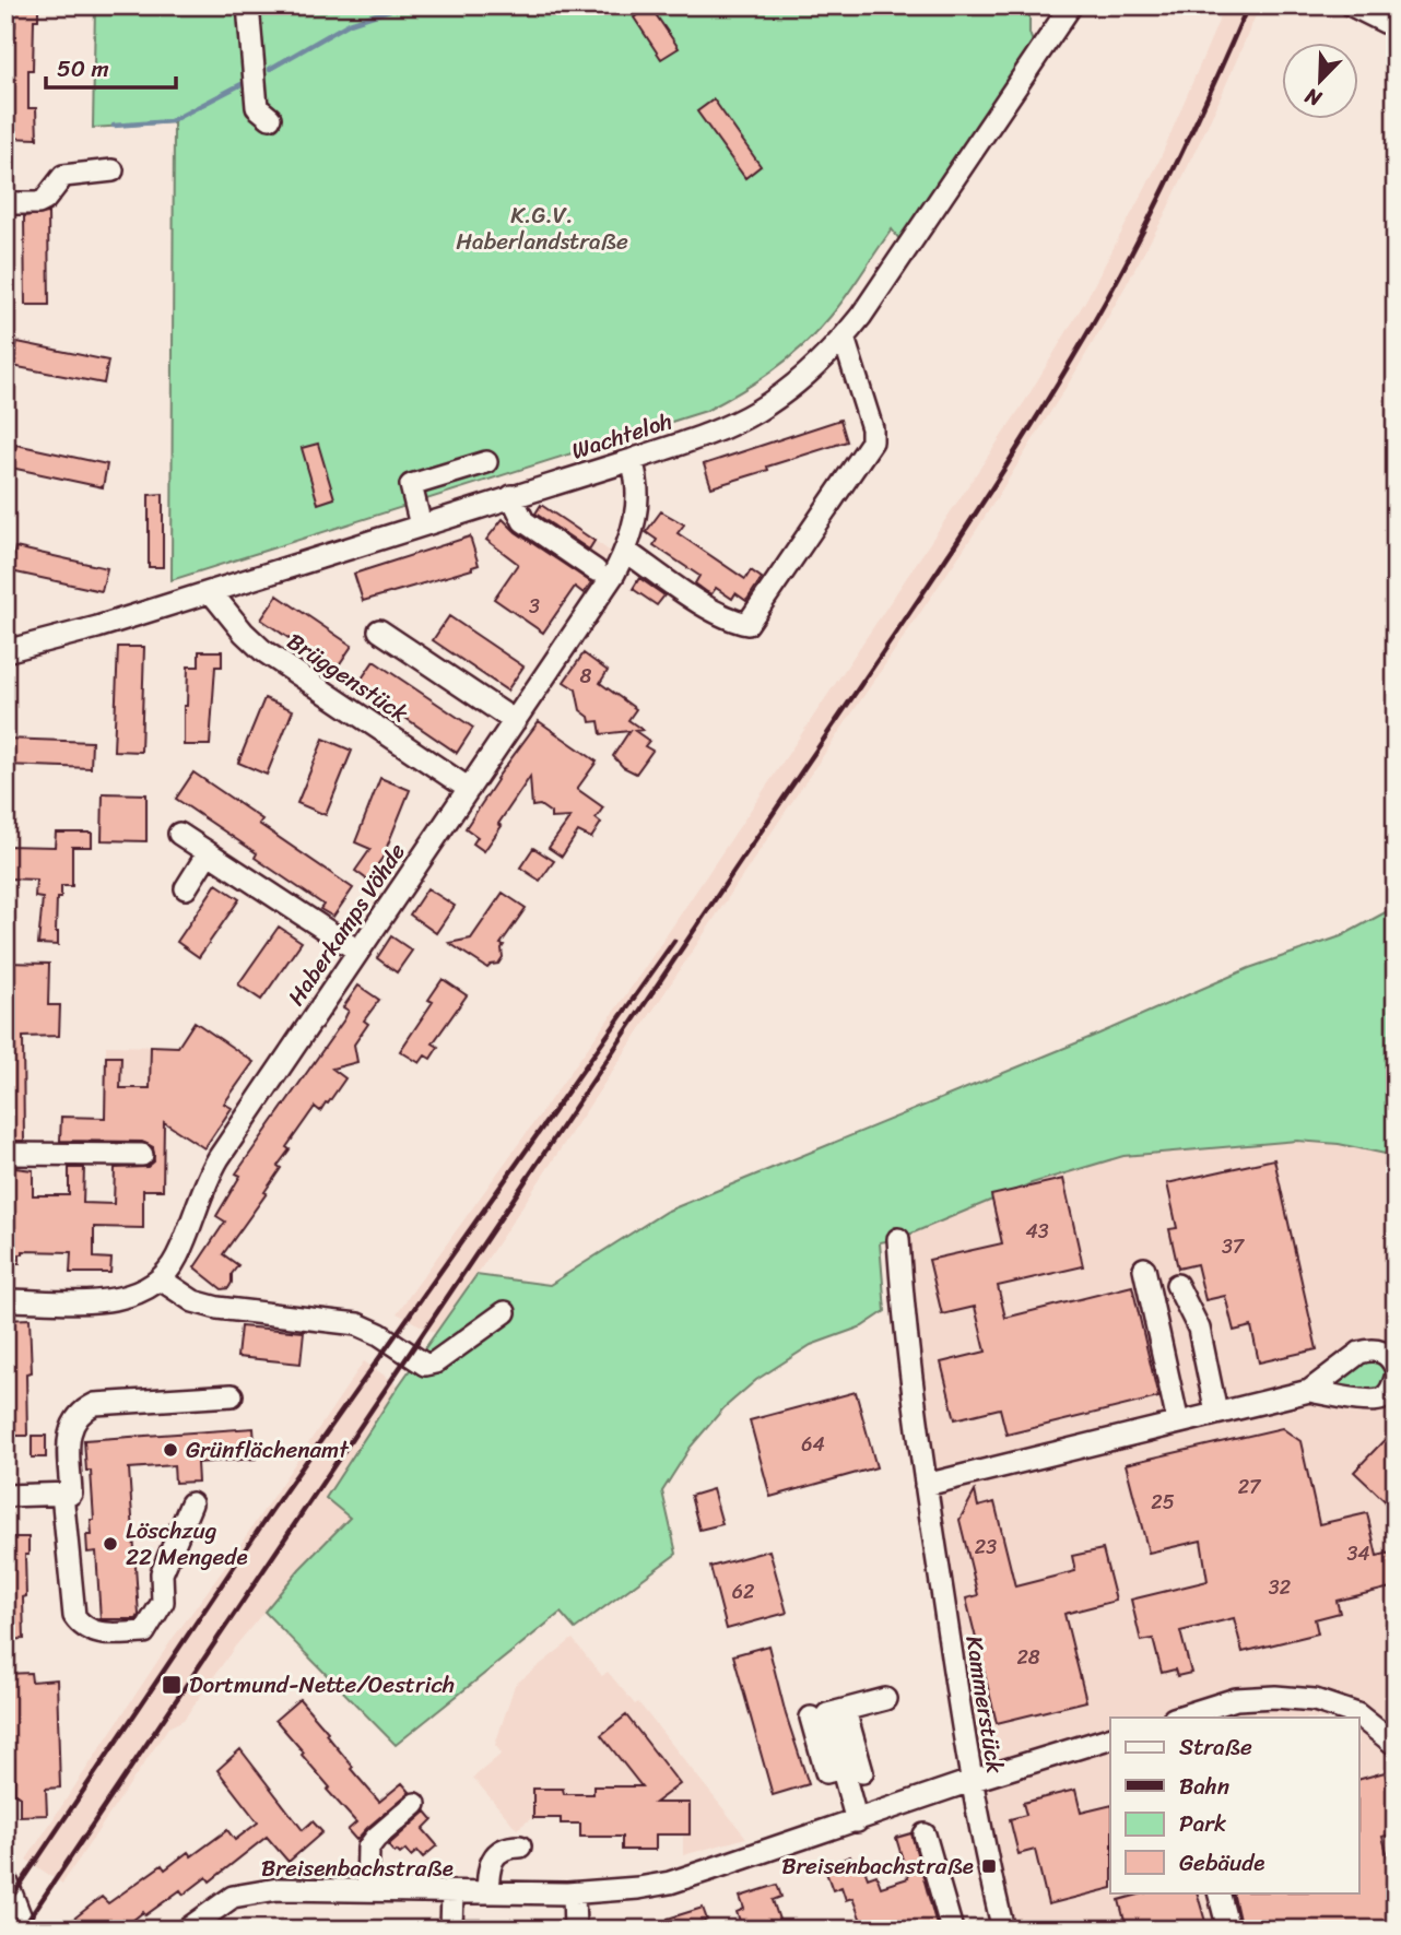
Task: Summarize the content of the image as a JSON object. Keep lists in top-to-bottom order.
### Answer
{
  "streets": {
    "street": [
      "Wachteloh",
      "Brüggenstück",
      "Haberkamps Vöhde",
      "Kammerstück",
      "Breisenbachstraße"
    ]
  },
  "crossings": [
    ["Wachteloh", "Brüggenstück"],
    ["Wachteloh", "Haberkamps Vöhde"],
    ["Brüggenstück", "Haberkamps Vöhde"],
    ["Kammerstück", "Breisenbachstraße"]
  ],
  "parks": ["K.G.V. Haberlandstraße"],
  "places": {
    "other": ["Grünflächenamt", "Löschzug 22 Mengede"],
    "transit": ["Dortmund-Nette/Oestrich", "Breisenbachstraße"]
  },
  "house_numbers": [
    "3",
    "8",
    "43",
    "37",
    "64",
    "27",
    "25",
    "23",
    "34",
    "32",
    "62",
    "28"
  ],
  "legend": [
    "Straße",
    "Bahn",
    "Park",
    "Gebäude"
  ],
  "scale_bar": "50 m",
  "north": "bottom left"
}
